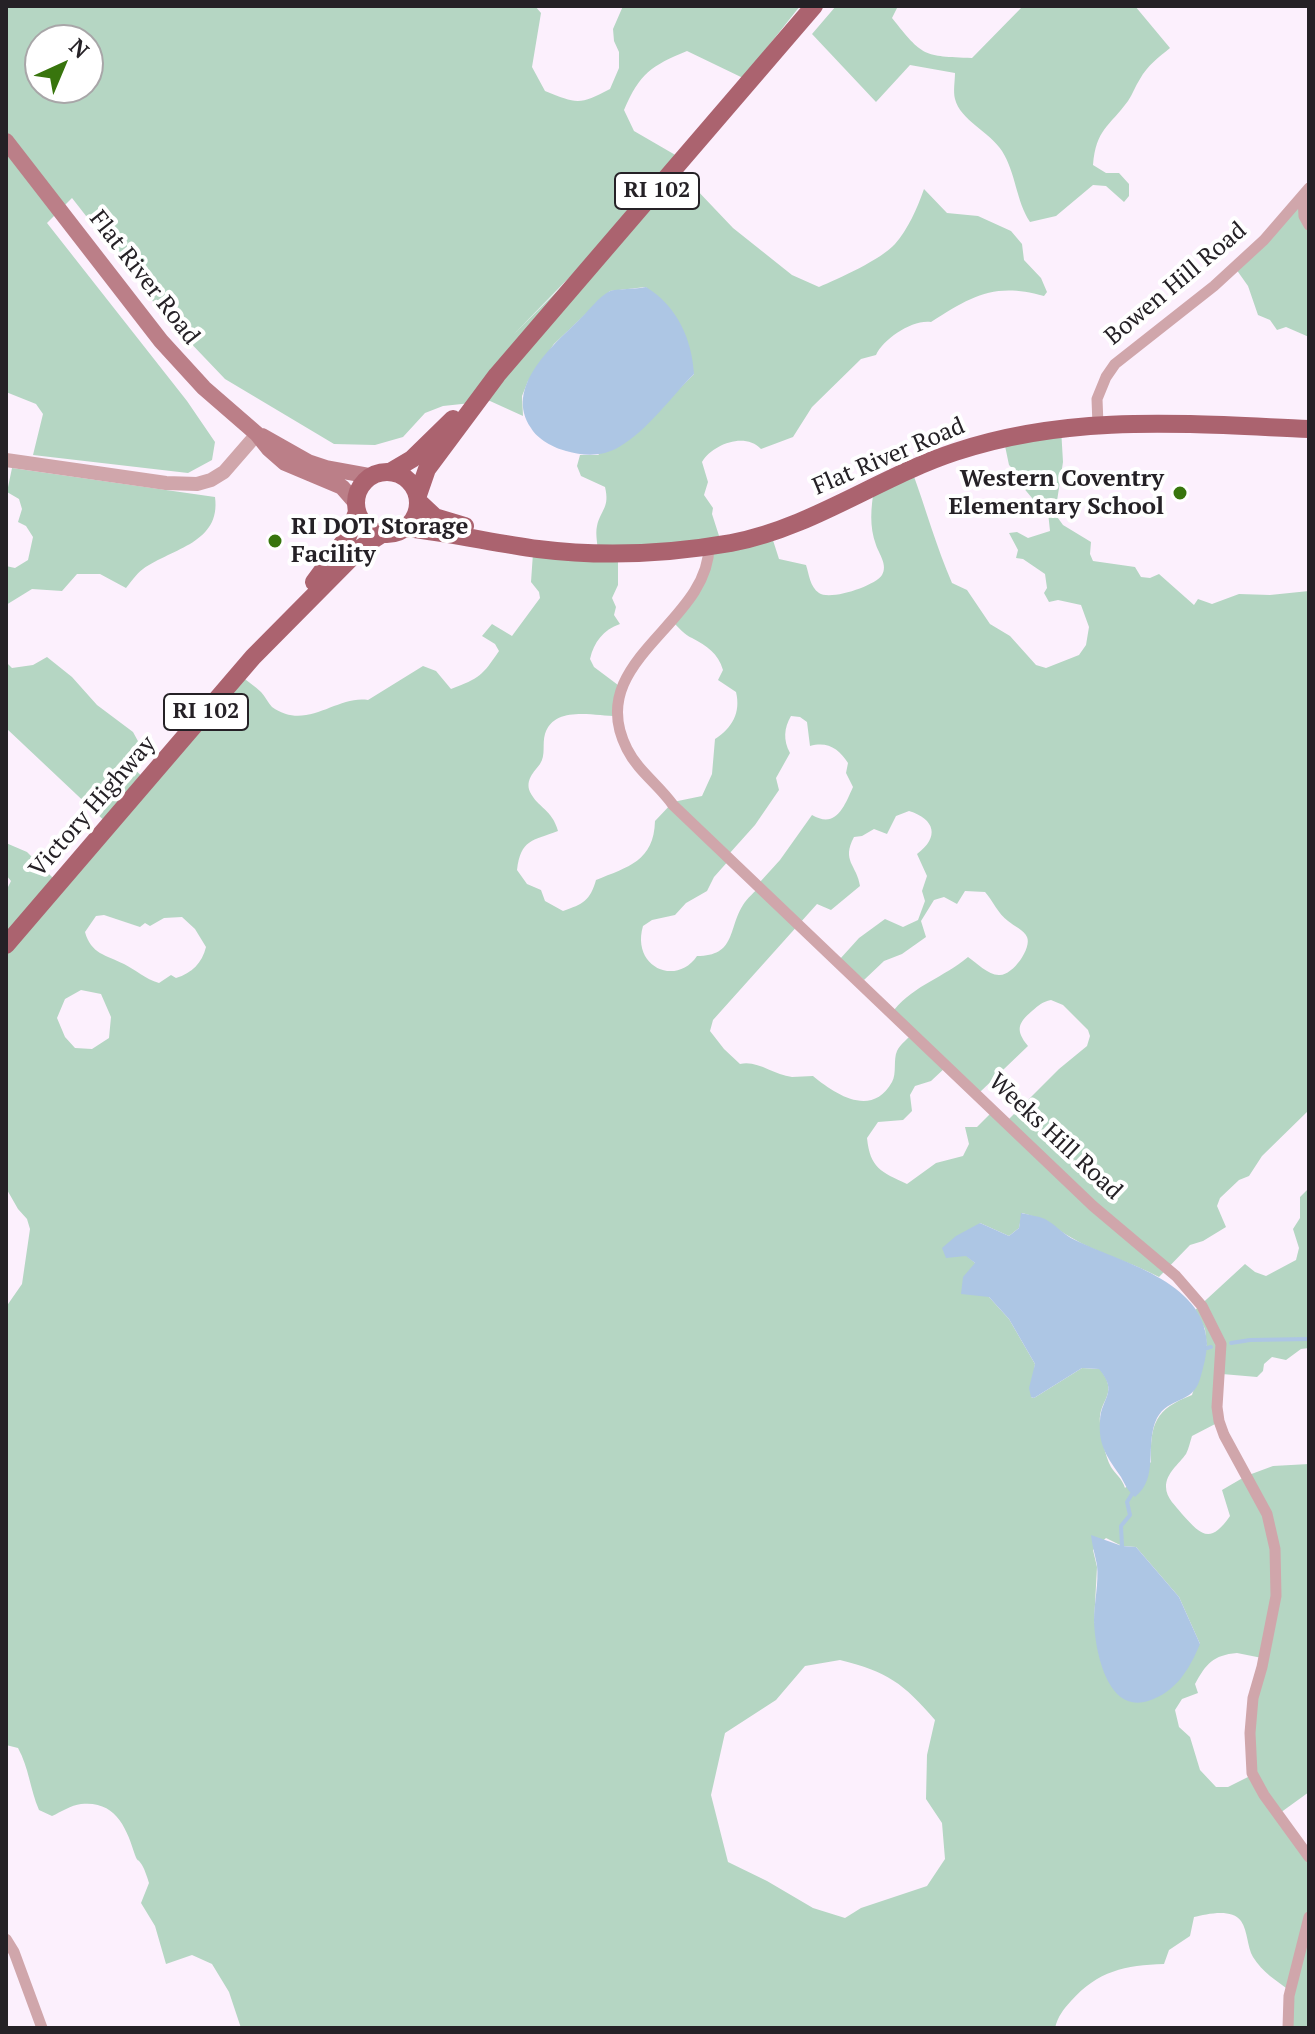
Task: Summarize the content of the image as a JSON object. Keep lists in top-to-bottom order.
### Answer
{
  "streets": {
    "main road": ["RI 102", "Flat River Road", "Victory Highway"],
    "street": ["Bowen Hill Road", "Weeks Hill Road"]
  },
  "crossings": [
    ["RI 102", "Flat River Road"],
    ["RI 102", "Victory Highway"],
    ["Flat River Road", "Bowen Hill Road"],
    ["Flat River Road", "Victory Highway"],
    ["Flat River Road", "Weeks Hill Road"]
  ],
  "places": ["Western Coventry Elementary School", "RI DOT Storage Facility"],
  "north": "top right"
}
